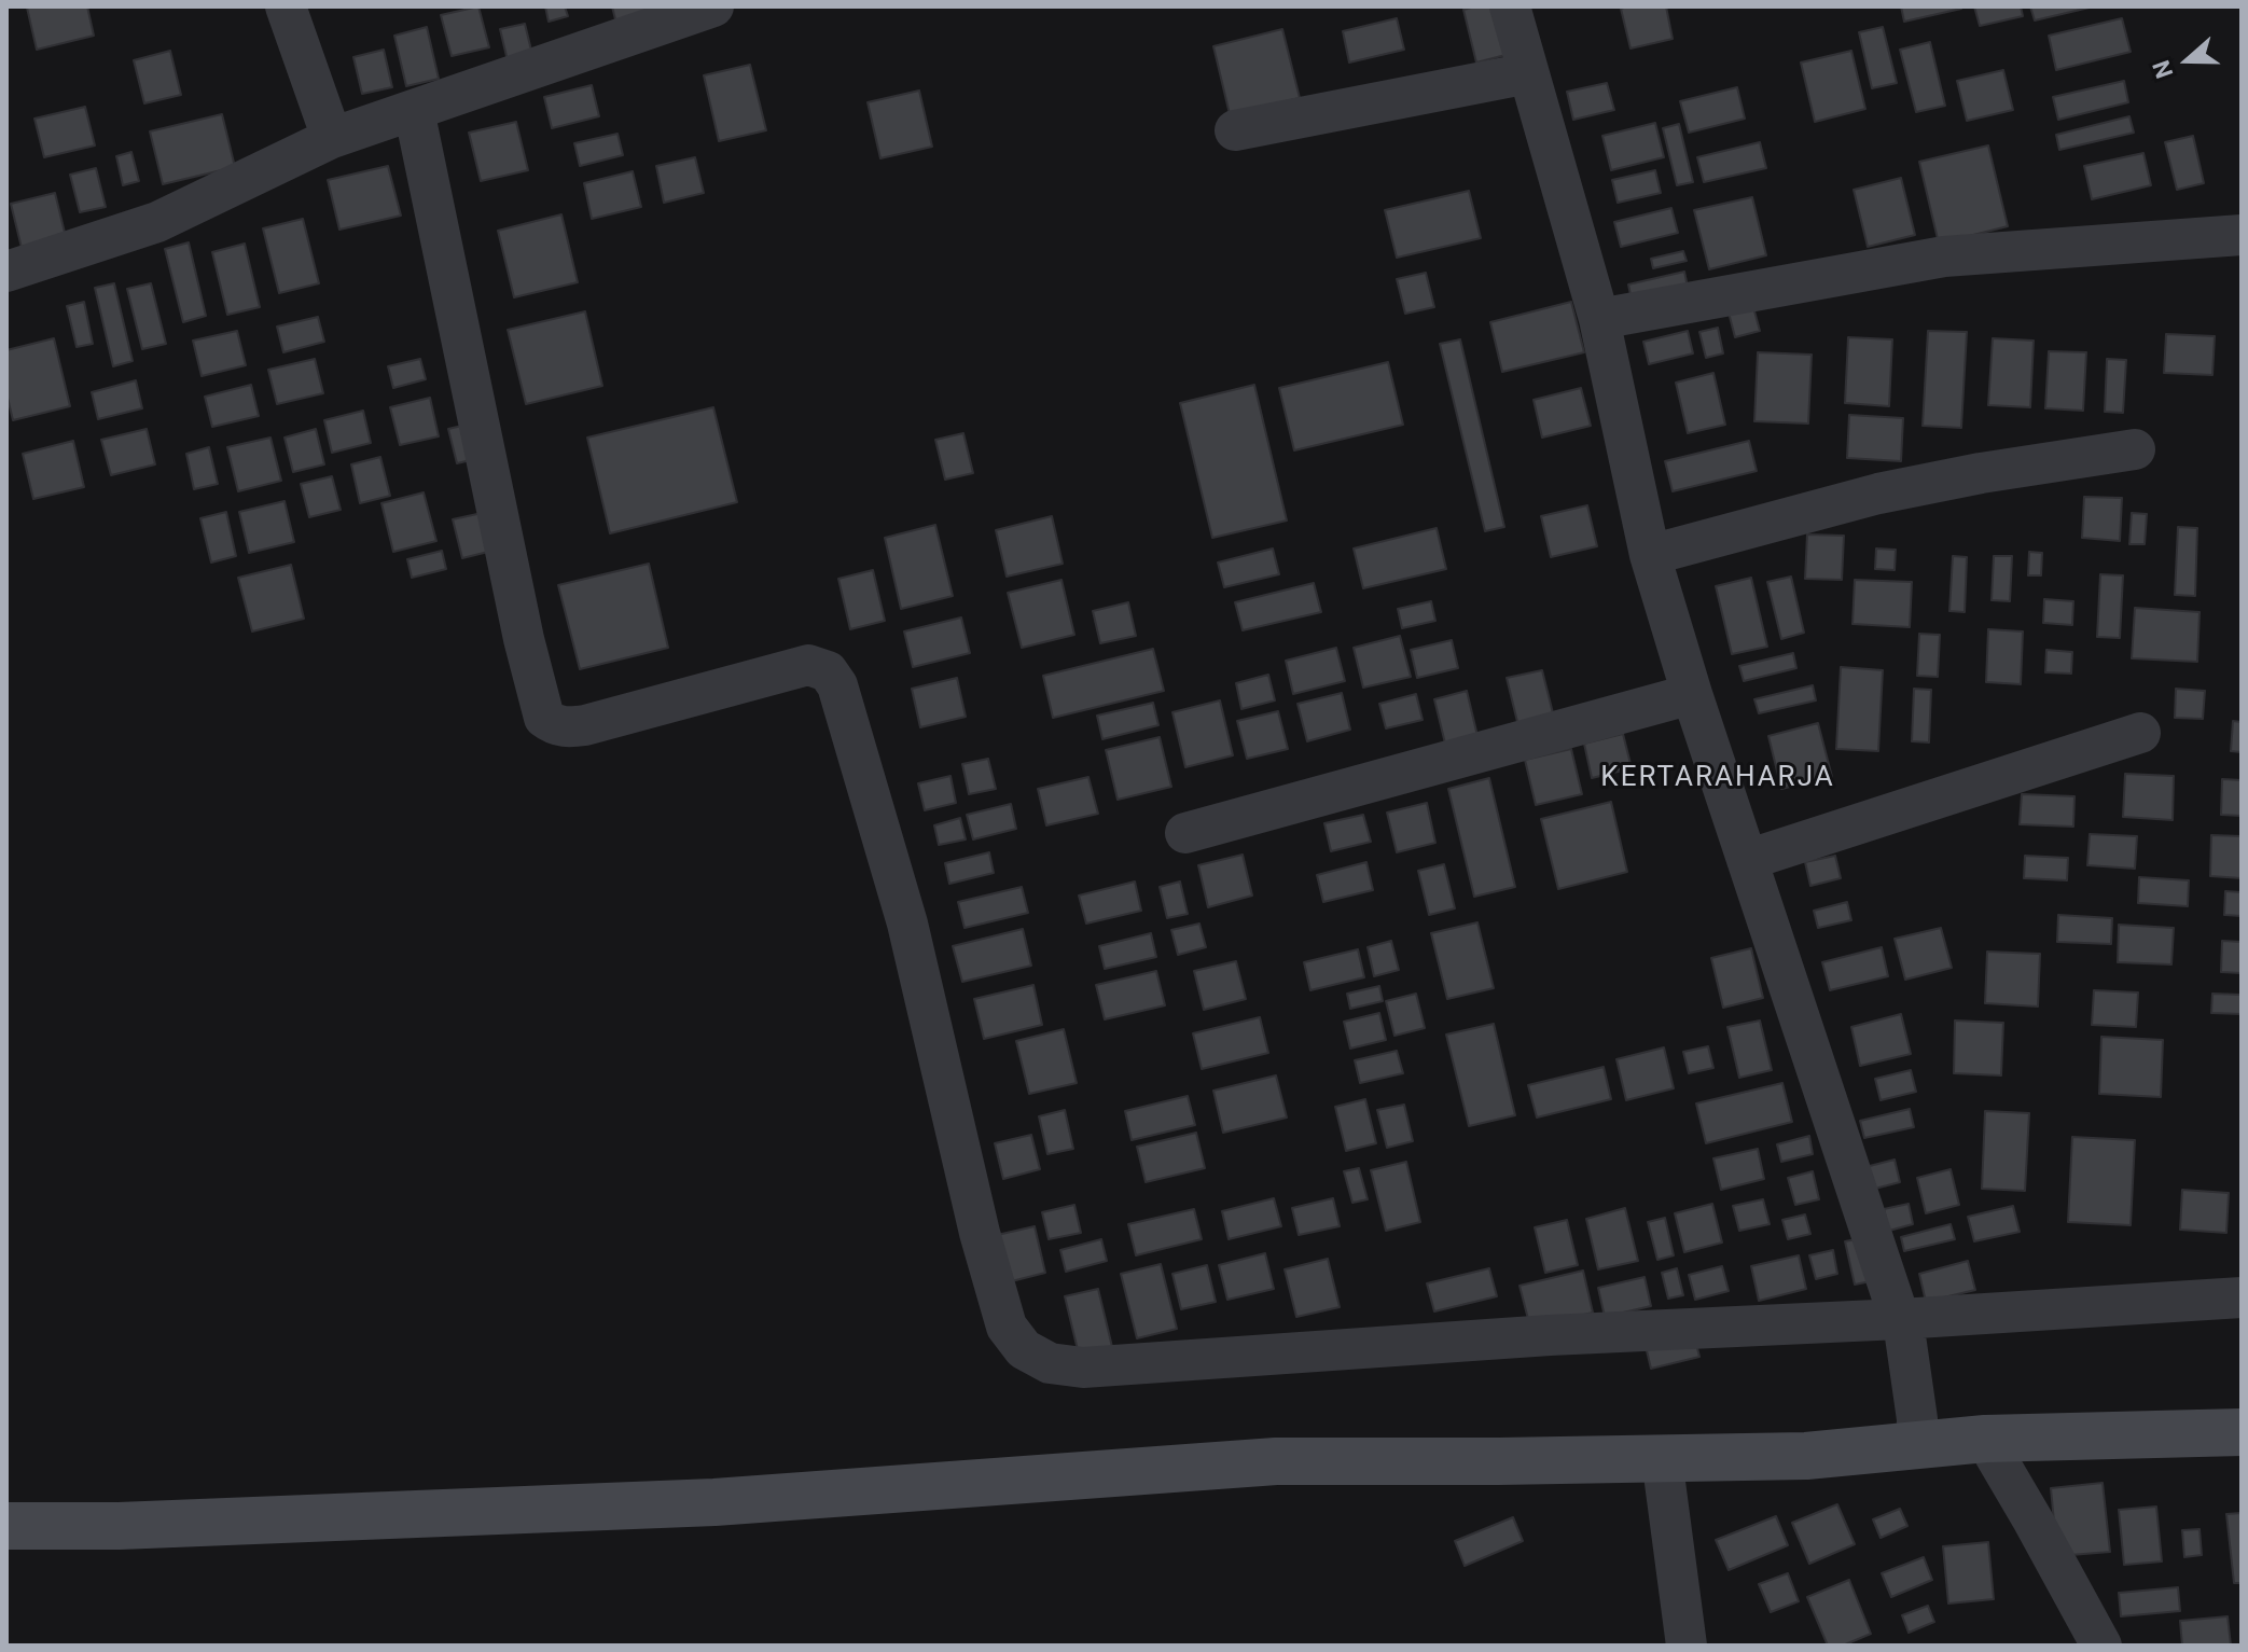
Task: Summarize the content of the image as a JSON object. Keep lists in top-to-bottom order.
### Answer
{
  "districts": ["KERTARAHARJA"],
  "north": "left"
}
